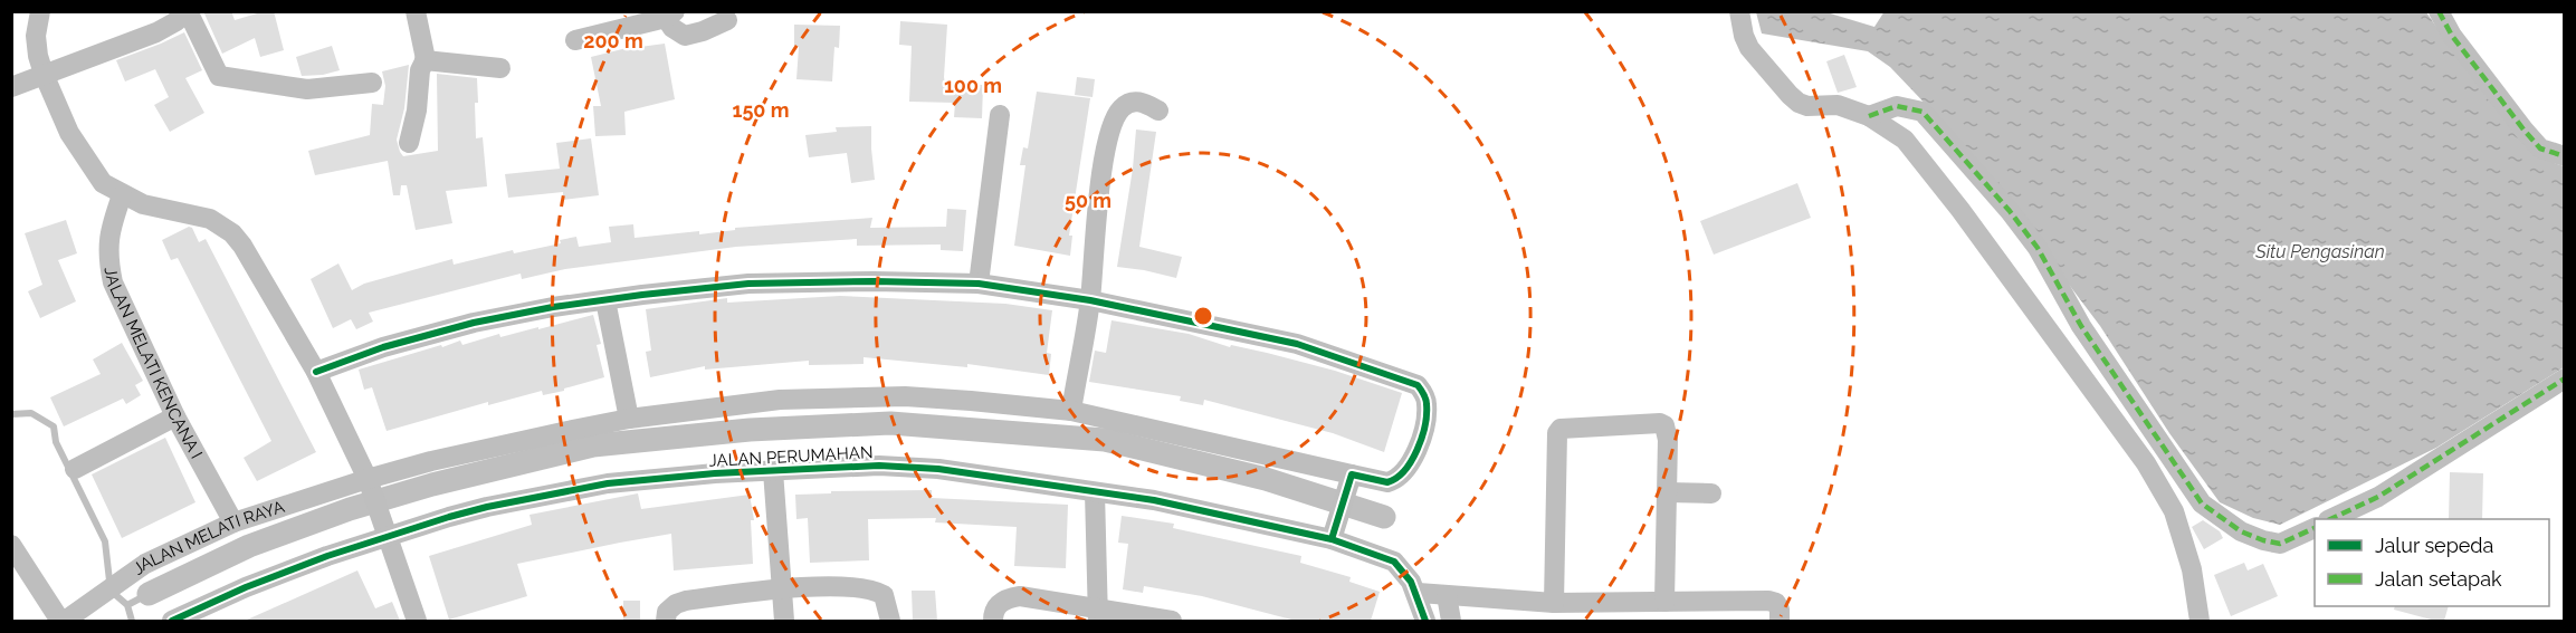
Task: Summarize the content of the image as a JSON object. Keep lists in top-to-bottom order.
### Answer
{
  "streets": {
    "street": ["JALAN MELATI KENCANA I", "JALAN PERUMAHAN", "JALAN MELATI RAYA"]
  },
  "crossings": [
    ["JALAN MELATI KENCANA I", "JALAN MELATI RAYA"]
  ],
  "water": ["Situ Pengasinan"],
  "legend": ["Jalur sepeda", "Jalan setapak"],
  "rings": [
    "200 m",
    "100 m",
    "150 m",
    "50 m"
  ]
}
